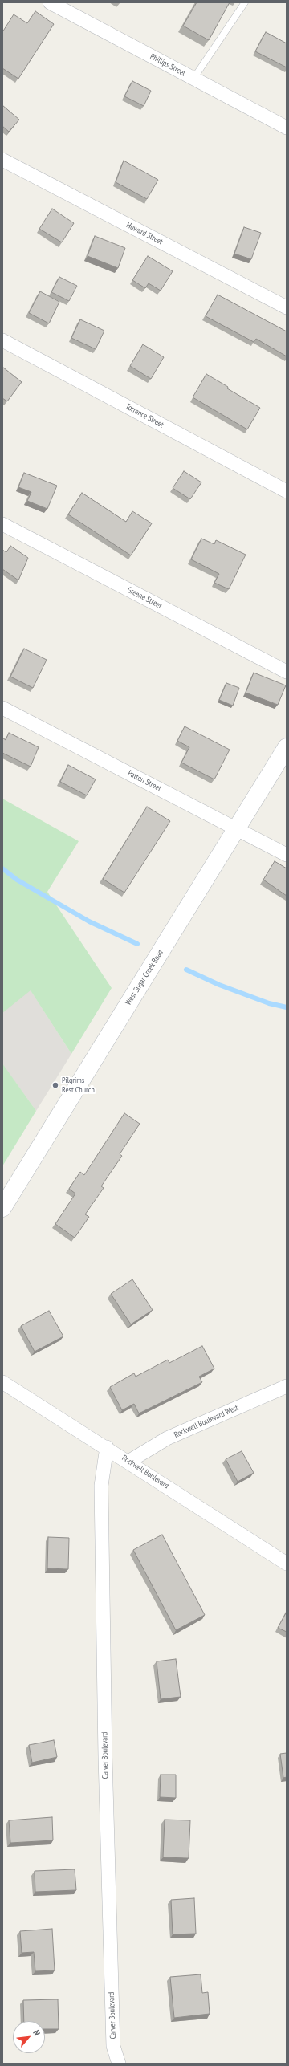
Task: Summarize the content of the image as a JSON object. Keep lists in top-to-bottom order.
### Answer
{
  "streets": {
    "main road": ["West Sugar Creek Road"],
    "street": [
      "Phillips Street",
      "Howard Street",
      "Torrence Street",
      "Greene Street",
      "Patton Street",
      "Rockwell Boulevard West",
      "Rockwell Boulevard",
      "Carver Boulevard"
    ]
  },
  "crossings": [
    ["Patton Street", "West Sugar Creek Road"],
    ["Rockwell Boulevard West", "Rockwell Boulevard"],
    ["Rockwell Boulevard", "Carver Boulevard"]
  ],
  "places": ["Pilgrims Rest Church"],
  "north": "top right"
}
